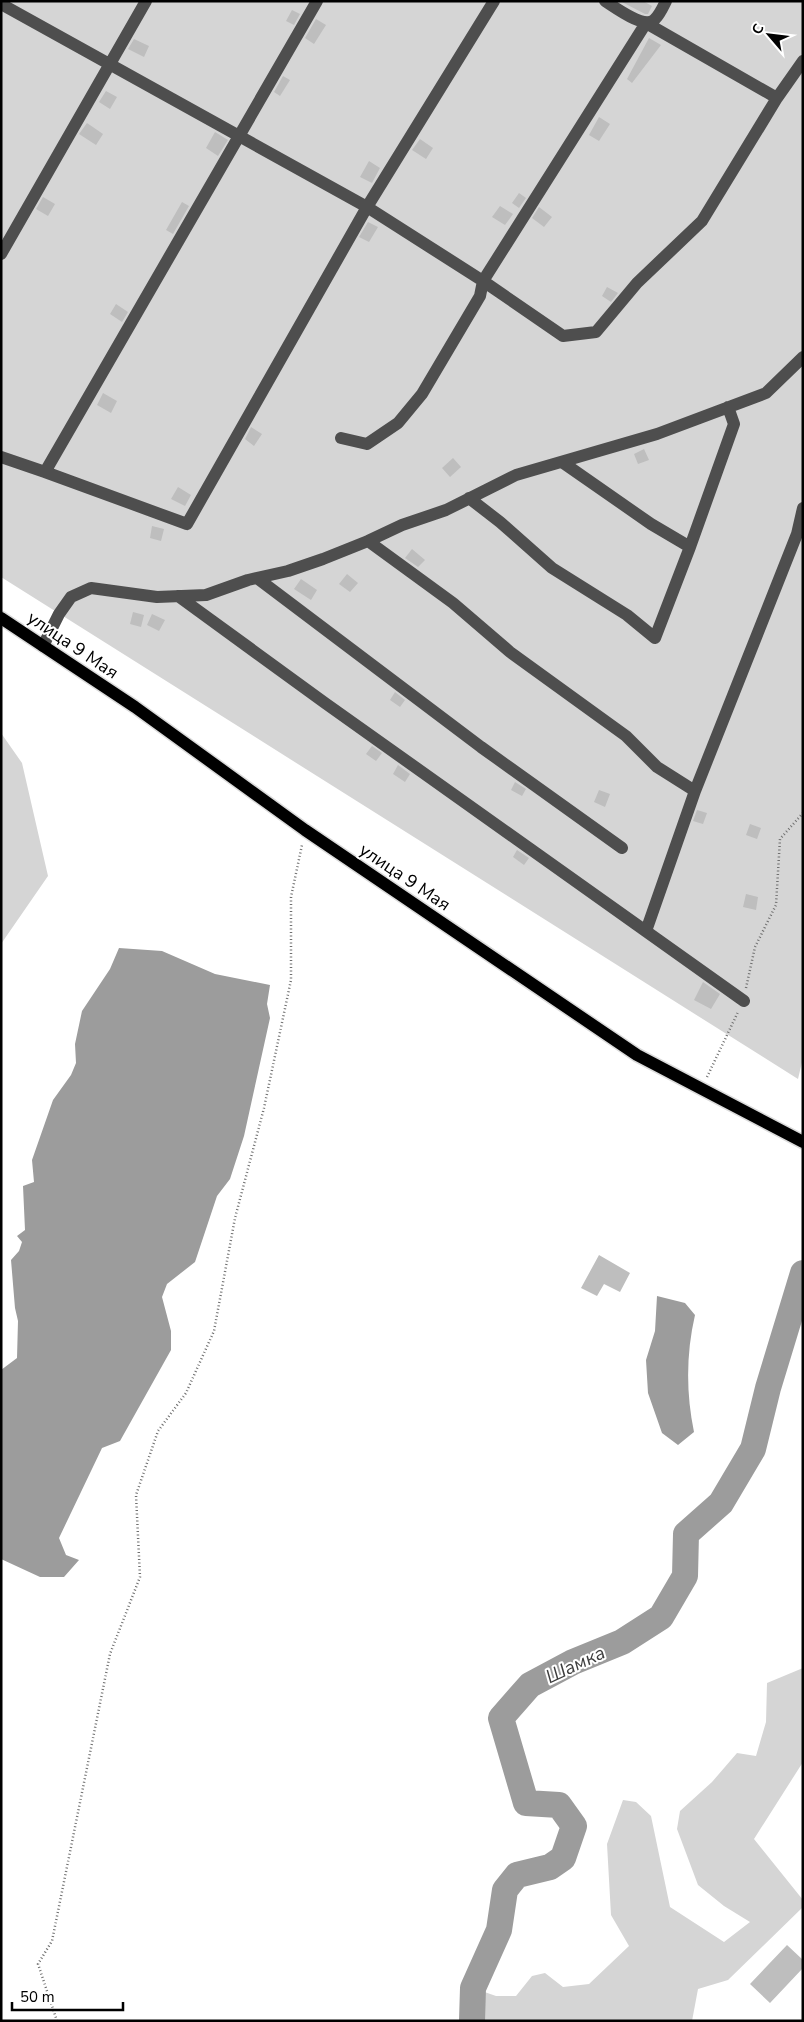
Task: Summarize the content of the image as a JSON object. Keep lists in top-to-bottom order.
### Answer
{
  "streets": {
    "main road": ["улица 9 Мая"]
  },
  "water": ["Шамка"],
  "scale_bar": "50 m",
  "north": "top left"
}
